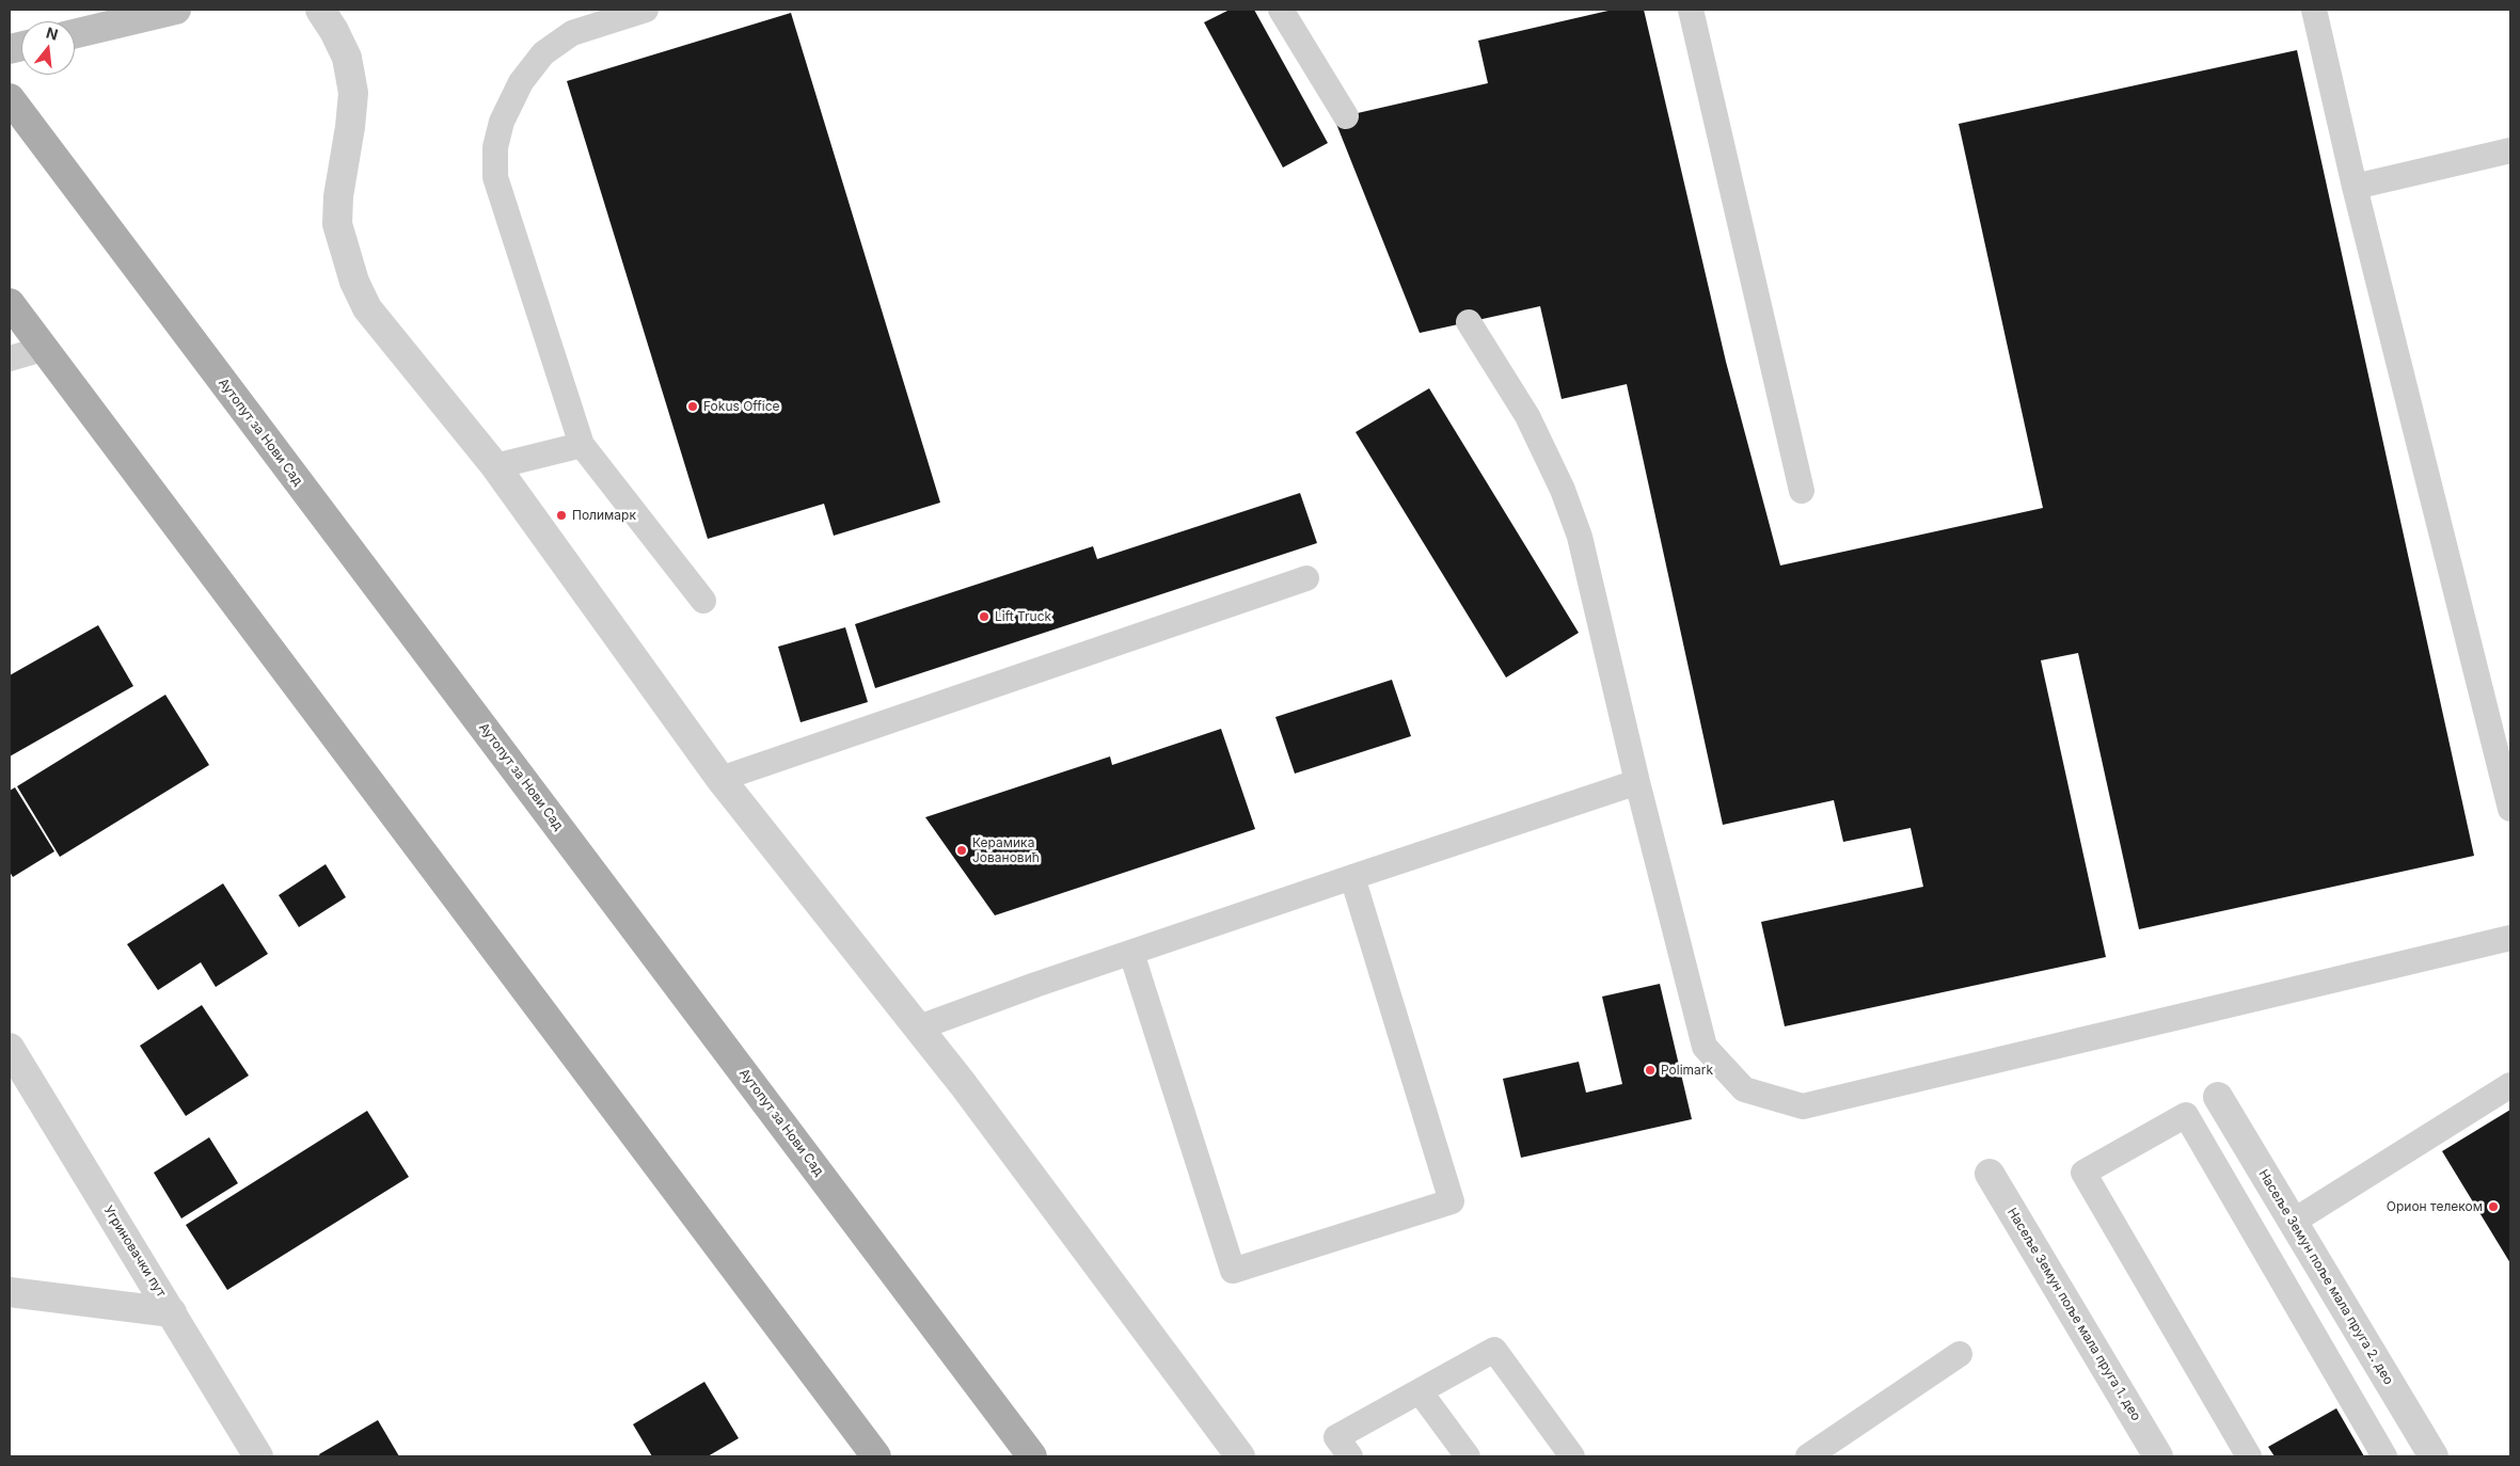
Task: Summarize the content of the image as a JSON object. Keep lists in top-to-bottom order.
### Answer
{
  "streets": {
    "main road": ["Аутопут за Нови Сад"],
    "street": ["Угриновачки пут", "Насеље Земун поље мала пруга 2. део", "Насеље Земун поље мала пруга 1. део"]
  },
  "places": [
    "Fokus Office",
    "Полимарк",
    "Lift Truck",
    "Керамика Јовановић",
    "Polimark",
    "Орион телеком"
  ],
  "north": "top"
}
